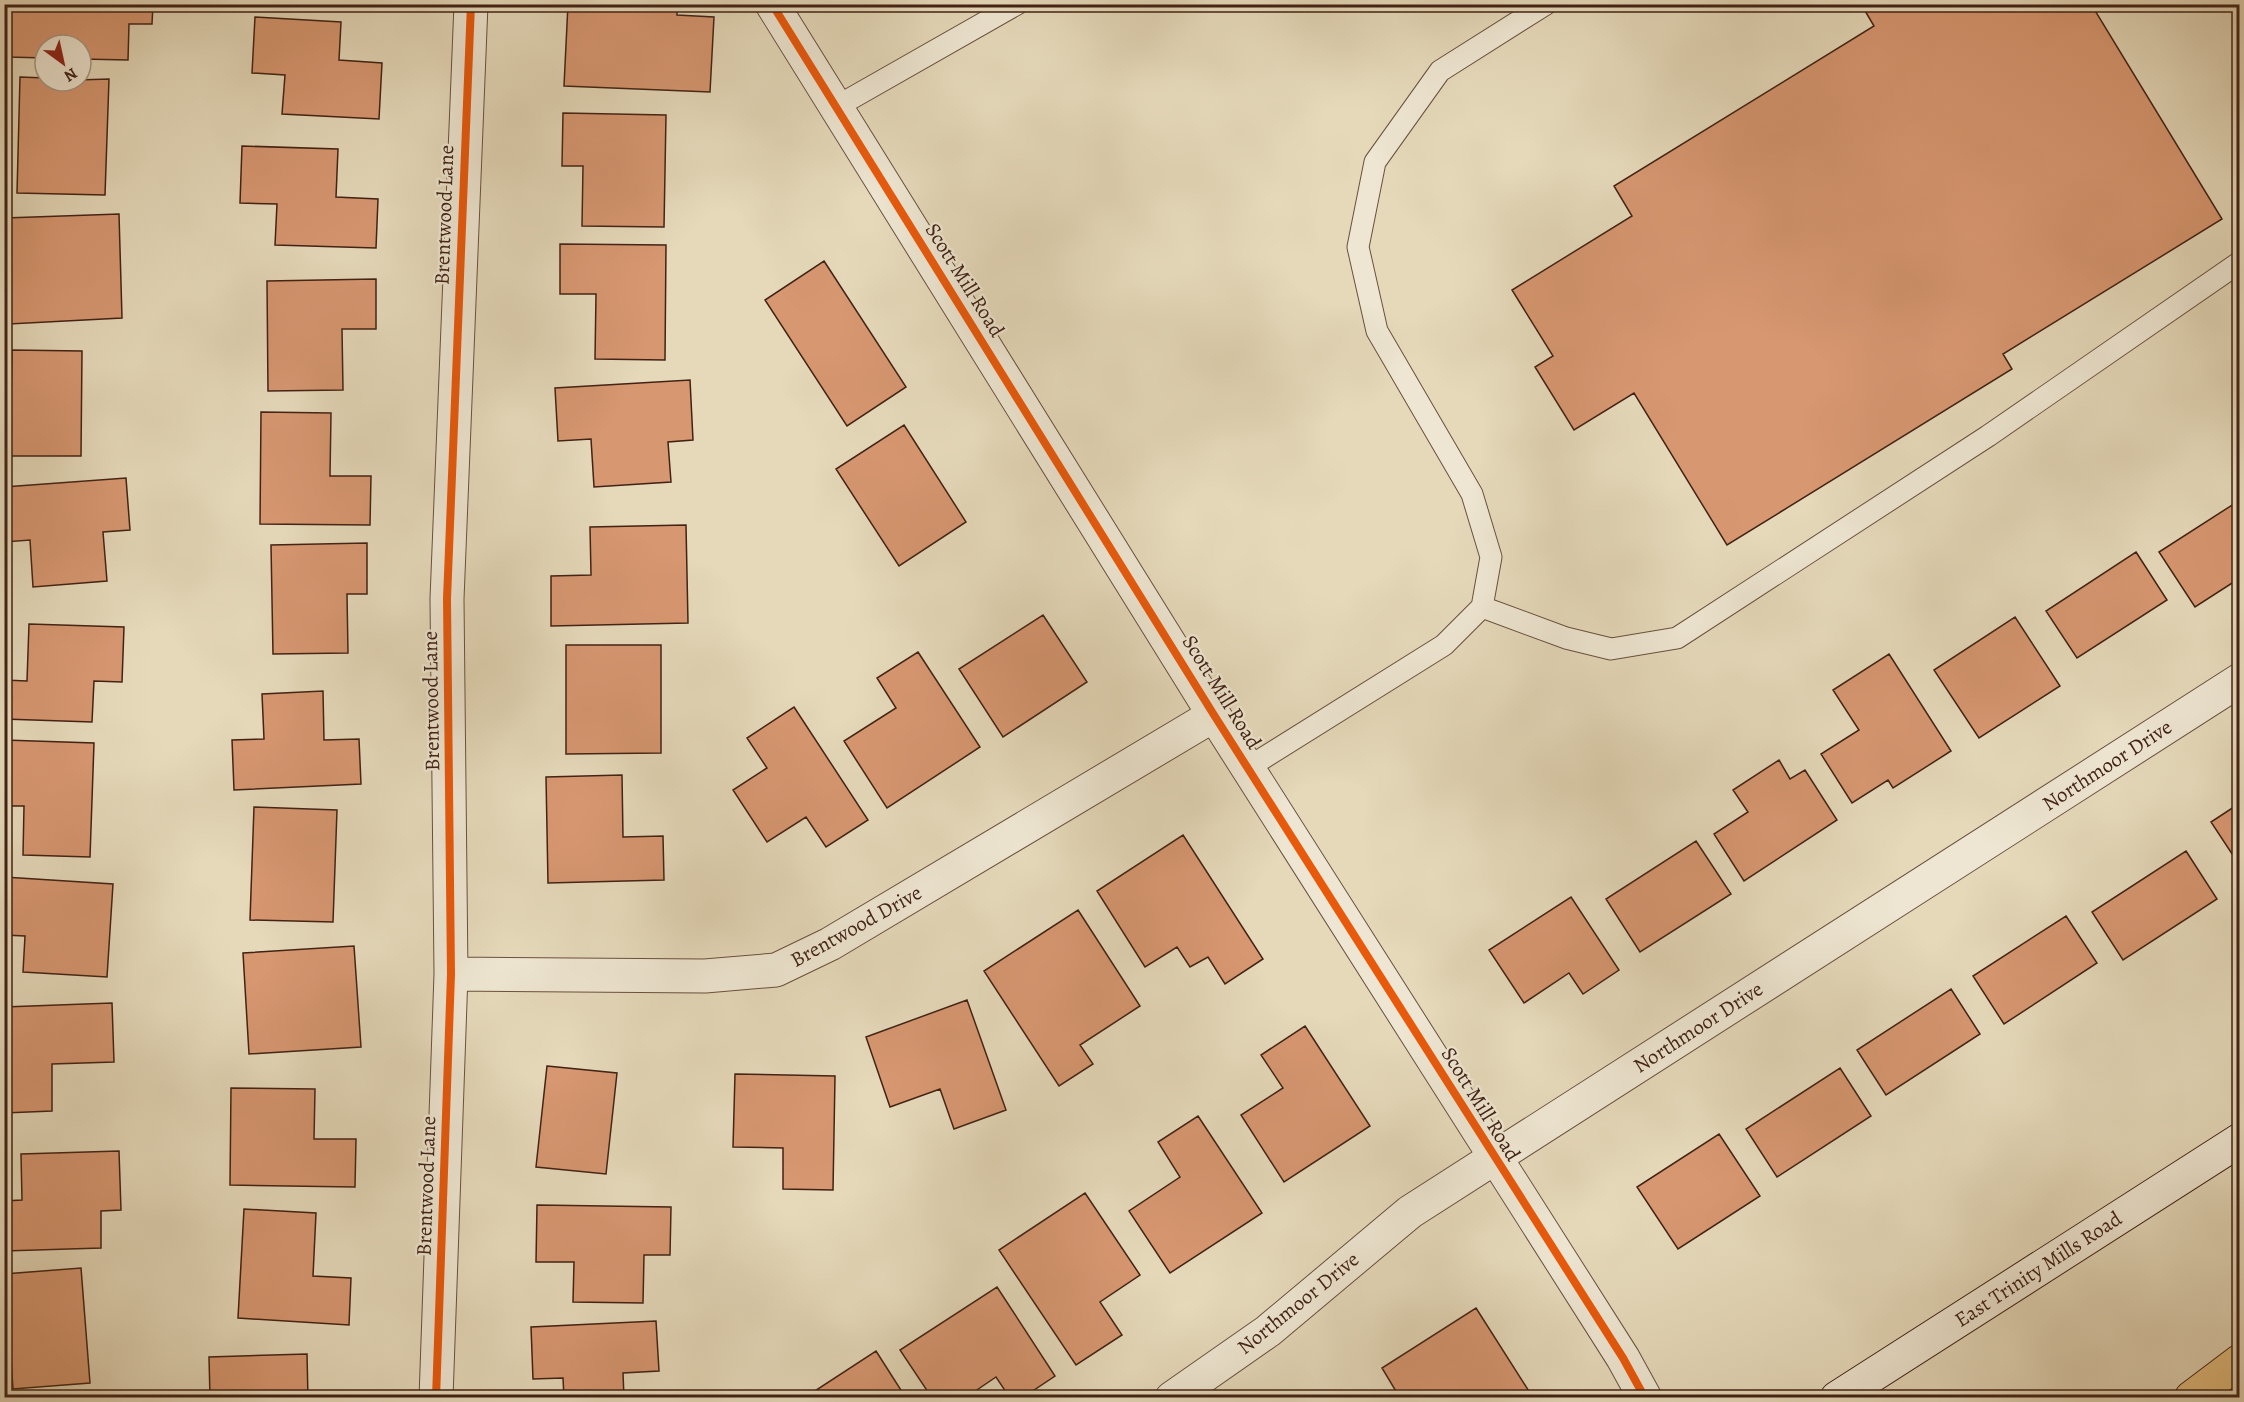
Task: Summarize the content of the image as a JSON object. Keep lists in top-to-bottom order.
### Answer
{
  "streets": {
    "street": [
      "Brentwood Lane",
      "Scott Mill Road",
      "Northmoor Drive",
      "Brentwood Drive",
      "East Trinity Mills Road"
    ]
  },
  "crossings": [
    ["Brentwood Lane", "Brentwood Drive"],
    ["Scott Mill Road", "Northmoor Drive"],
    ["Scott Mill Road", "Brentwood Drive"]
  ],
  "north": "bottom right"
}
